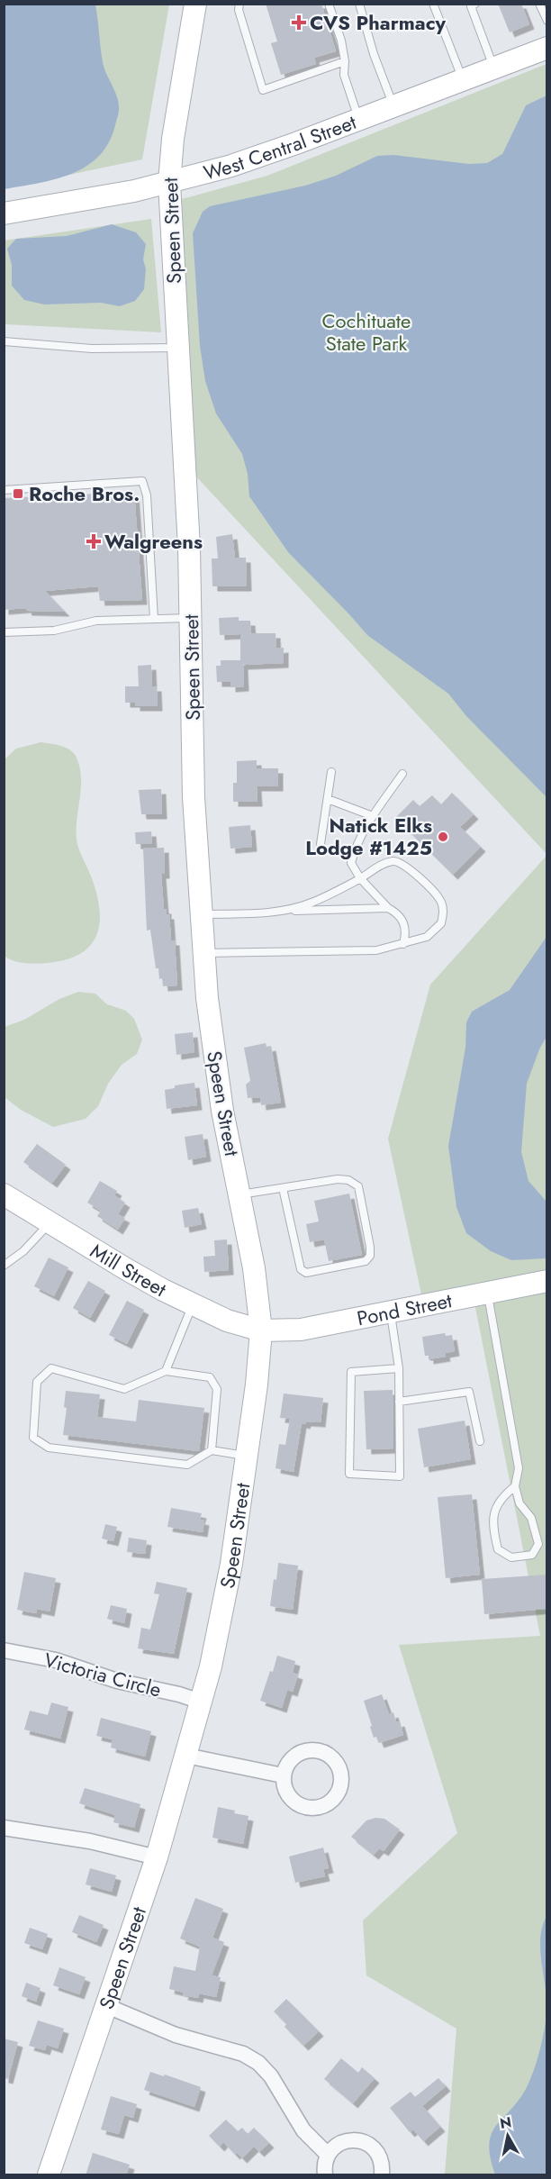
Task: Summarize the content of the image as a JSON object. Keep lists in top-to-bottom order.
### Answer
{
  "streets": {
    "street": [
      "West Central Street",
      "Speen Street",
      "Mill Street",
      "Pond Street",
      "Victoria Circle"
    ]
  },
  "crossings": [
    ["West Central Street", "Speen Street"],
    ["Speen Street", "Mill Street"],
    ["Speen Street", "Pond Street"],
    ["Speen Street", "Victoria Circle"],
    ["Mill Street", "Pond Street"]
  ],
  "parks": ["Cochituate State Park"],
  "places": {
    "health": ["CVS Pharmacy", "Walgreens"],
    "transit": ["Roche Bros."],
    "other": ["Natick Elks Lodge #1425"]
  },
  "north": "top"
}
